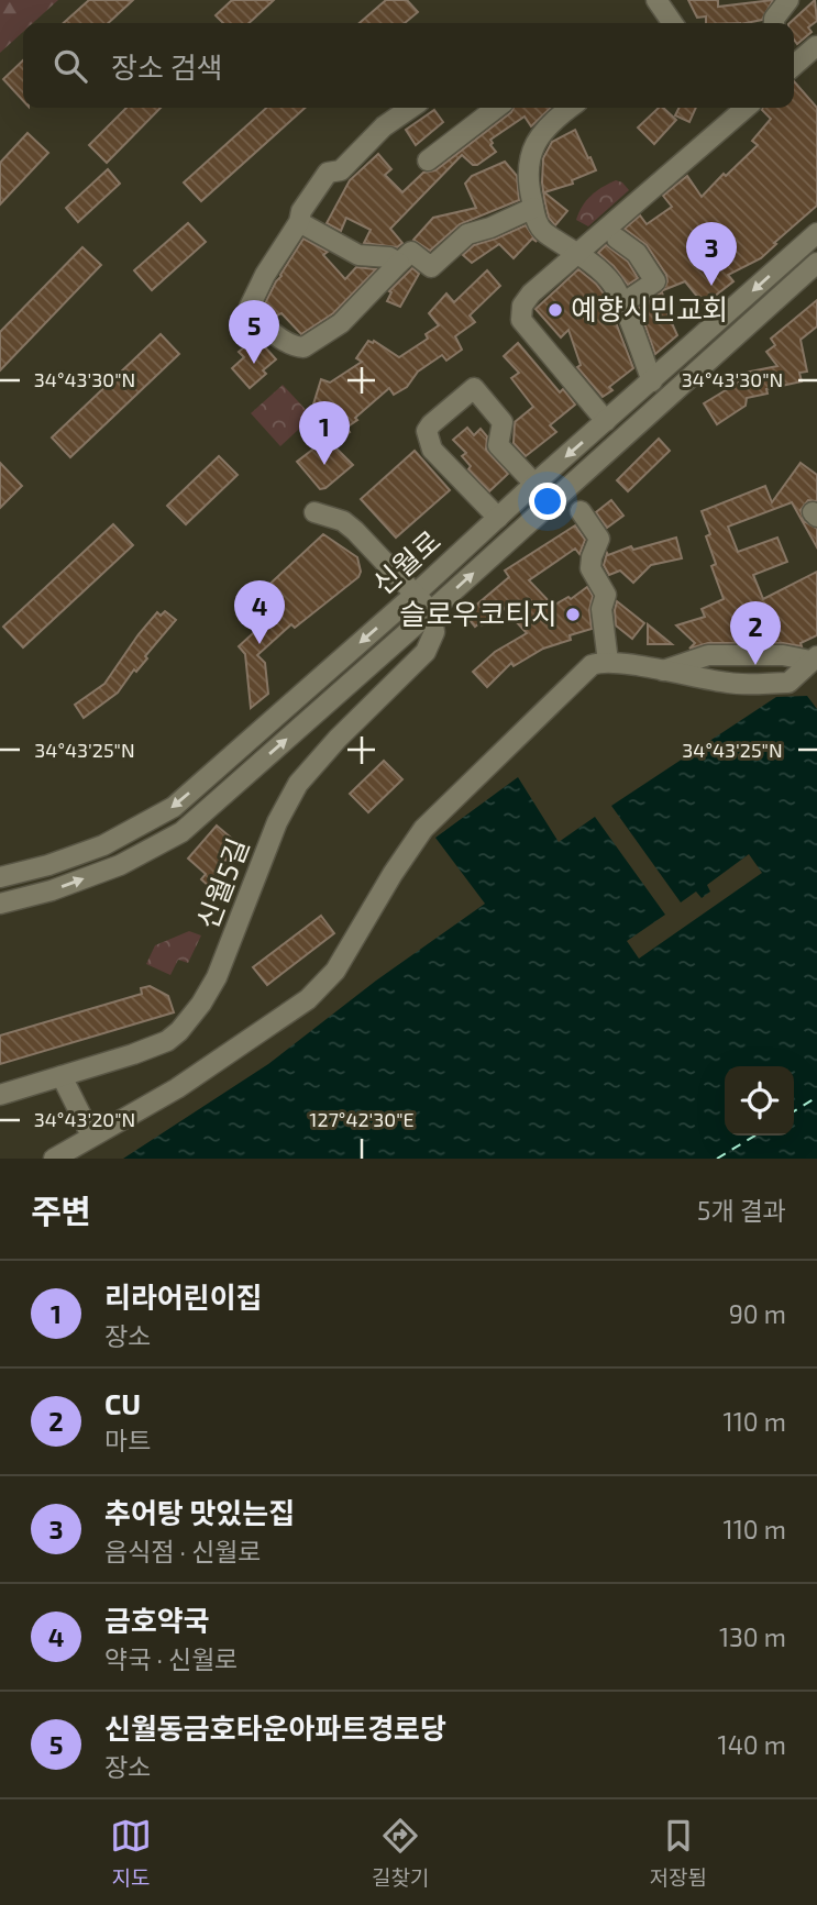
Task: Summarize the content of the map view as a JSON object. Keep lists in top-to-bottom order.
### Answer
{
  "streets": {
    "street": ["신월로", "신월5길"]
  },
  "crossings": [
    ["신월로", "신월5길"]
  ],
  "places": ["예향시민교회", "슬로우코티지"],
  "page": {
    "search": "장소 검색",
    "pins": [
      "3",
      "5",
      "1",
      "4",
      "2"
    ],
    "heading": ["주변", "5개 결과"],
    "list": [
      {
        "mark": "1",
        "name": "리라어린이집",
        "note": "장소",
        "value": "90 m"
      },
      {
        "mark": "2",
        "name": "CU",
        "note": "마트",
        "value": "110 m"
      },
      {
        "mark": "3",
        "name": "추어탕 맛있는집",
        "note": "음식점 · 신월로",
        "value": "110 m"
      },
      {
        "mark": "4",
        "name": "금호약국",
        "note": "약국 · 신월로",
        "value": "130 m"
      },
      {
        "mark": "5",
        "name": "신월동금호타운아파트경로당",
        "note": "장소",
        "value": "140 m"
      }
    ],
    "nav": ["지도", "길찾기", "저장됨"]
  },
  "coordinates": [
    "34°43'30\"N",
    "34°43'25\"N",
    "34°43'20\"N",
    "127°42'30\"E"
  ]
}
